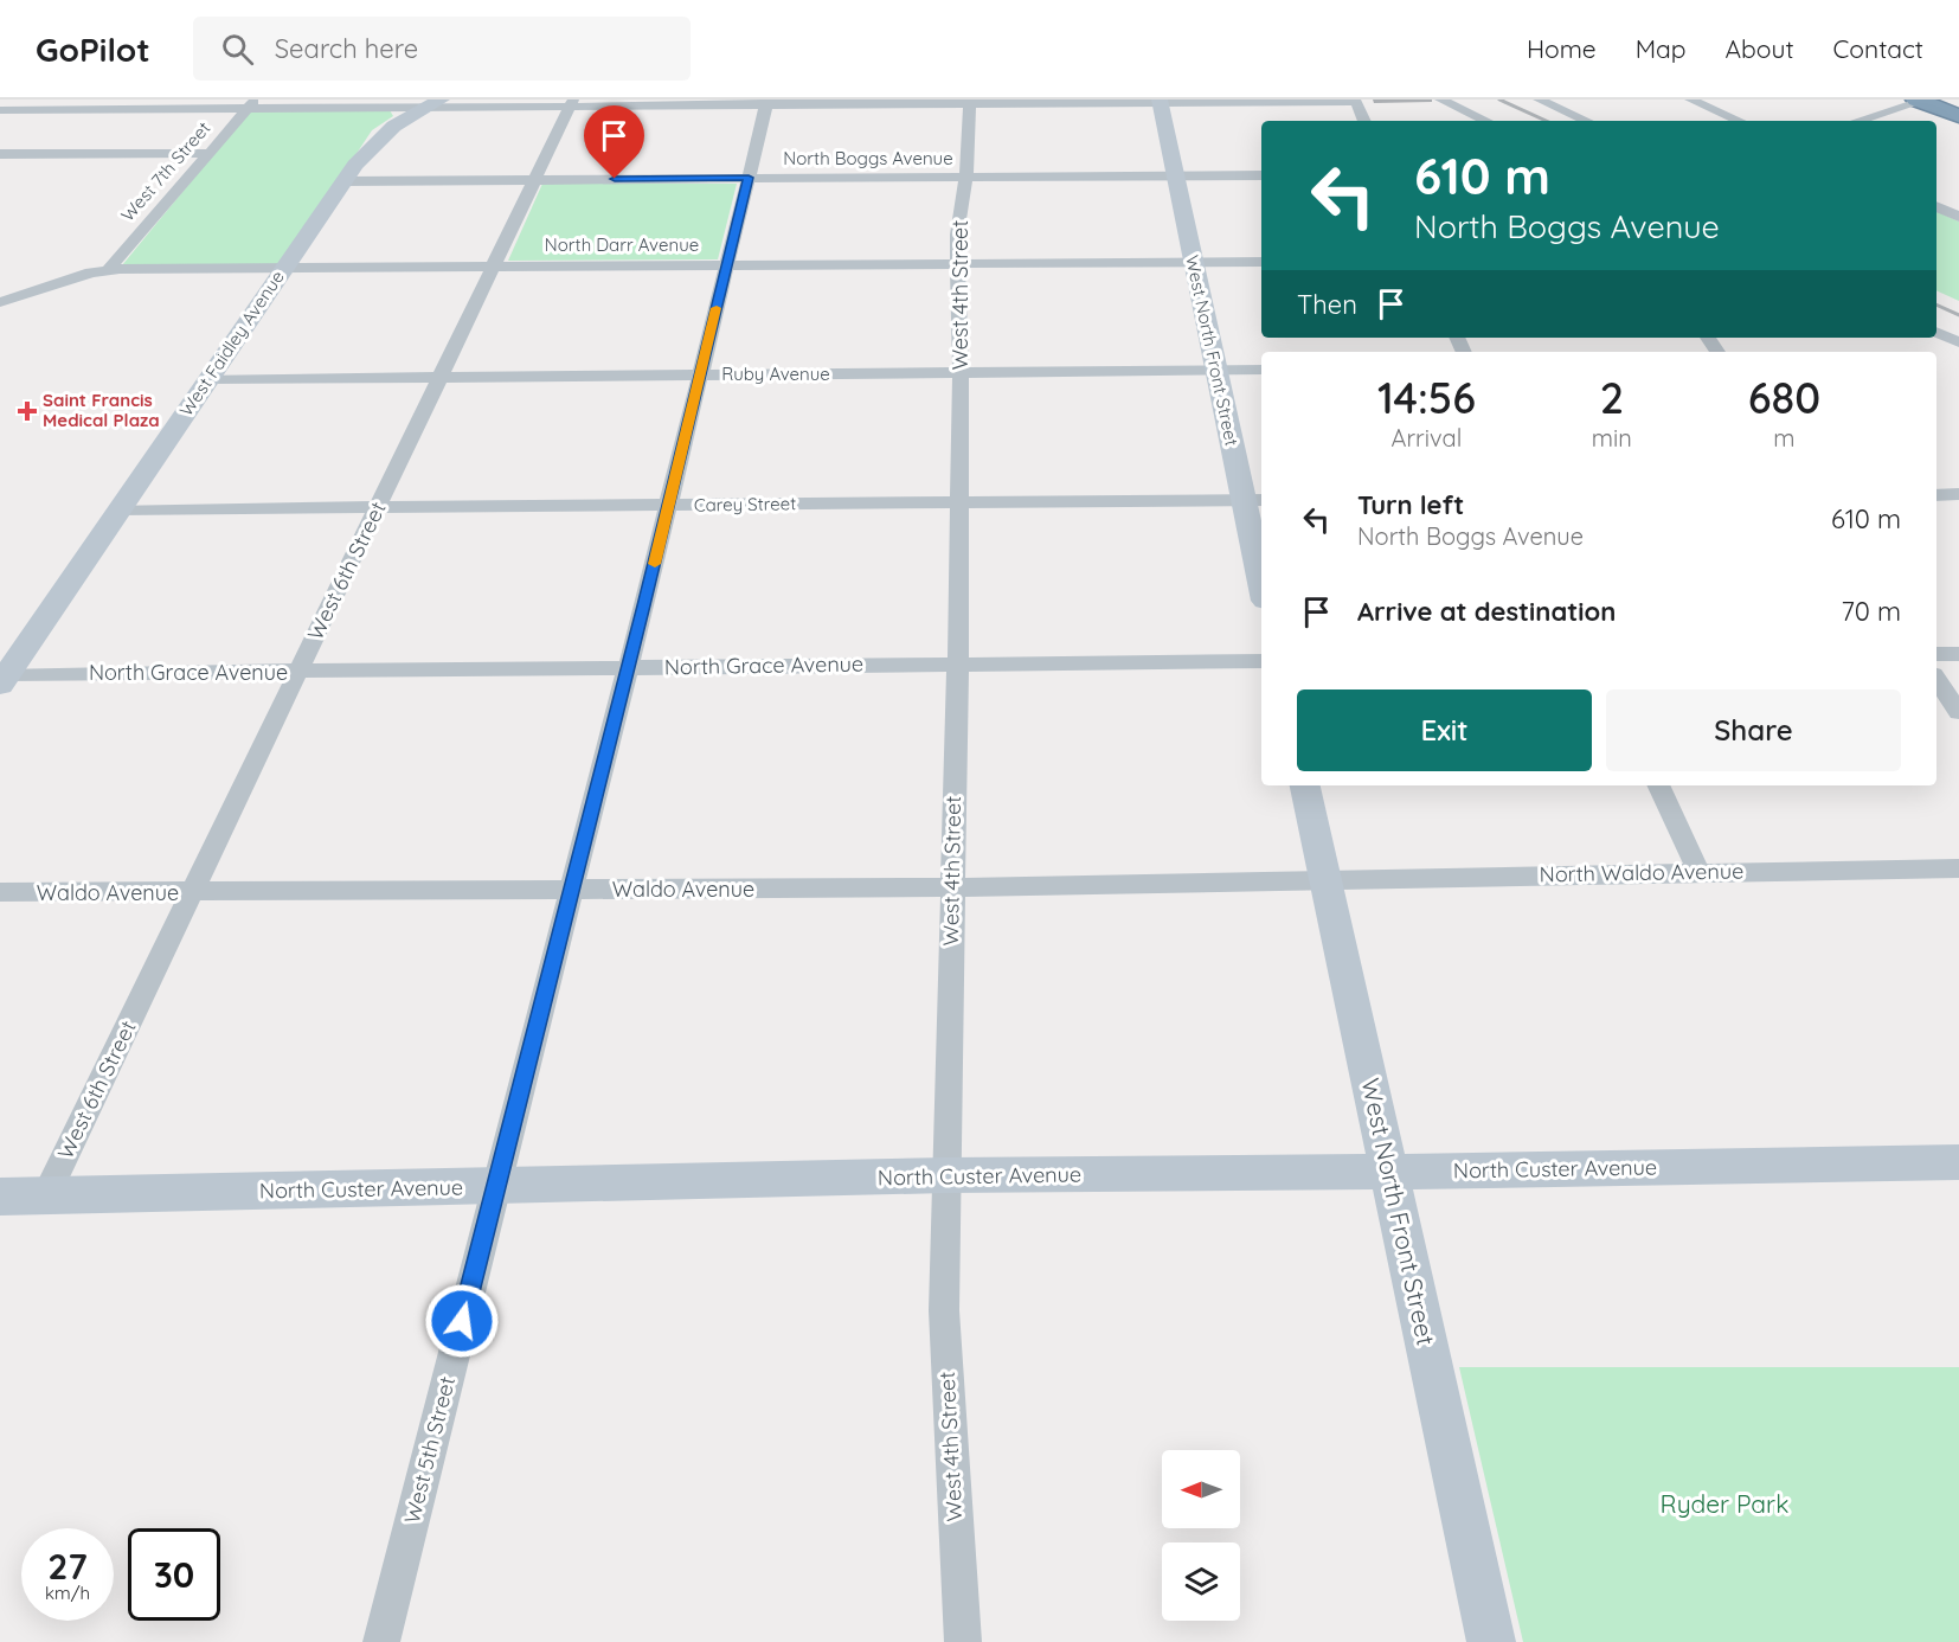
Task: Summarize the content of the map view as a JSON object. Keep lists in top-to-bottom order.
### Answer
{
  "streets": {
    "street": [
      "North Boggs Avenue",
      "West 7th Street",
      "North Darr Avenue",
      "West 4th Street",
      "West Faidley Avenue",
      "West North Front Street",
      "Ruby Avenue",
      "Carey Street",
      "West 6th Street",
      "North Grace Avenue",
      "North Waldo Avenue",
      "Waldo Avenue",
      "North Custer Avenue",
      "West 5th Street"
    ]
  },
  "crossings": [
    ["North Boggs Avenue", "West 4th Street"],
    ["North Boggs Avenue", "West Faidley Avenue"],
    ["North Boggs Avenue", "West North Front Street"],
    ["North Boggs Avenue", "West 6th Street"],
    ["North Boggs Avenue", "West 5th Street"],
    ["West 7th Street", "North Darr Avenue"],
    ["North Darr Avenue", "West 4th Street"],
    ["North Darr Avenue", "West Faidley Avenue"],
    ["North Darr Avenue", "West North Front Street"],
    ["North Darr Avenue", "West 6th Street"],
    ["North Darr Avenue", "West 5th Street"],
    ["West 4th Street", "Ruby Avenue"],
    ["West 4th Street", "Carey Street"],
    ["West 4th Street", "North Grace Avenue"],
    ["West 4th Street", "Waldo Avenue"],
    ["West 4th Street", "North Custer Avenue"],
    ["West Faidley Avenue", "Ruby Avenue"],
    ["West Faidley Avenue", "Carey Street"],
    ["West Faidley Avenue", "North Grace Avenue"],
    ["West North Front Street", "Ruby Avenue"],
    ["West North Front Street", "Carey Street"],
    ["West North Front Street", "North Waldo Avenue"],
    ["West North Front Street", "Waldo Avenue"],
    ["West North Front Street", "North Custer Avenue"],
    ["Ruby Avenue", "West 6th Street"],
    ["Ruby Avenue", "West 5th Street"],
    ["Carey Street", "West 6th Street"],
    ["Carey Street", "West 5th Street"],
    ["West 6th Street", "North Grace Avenue"],
    ["West 6th Street", "Waldo Avenue"],
    ["West 6th Street", "North Custer Avenue"],
    ["North Grace Avenue", "West 5th Street"],
    ["North Waldo Avenue", "Waldo Avenue"],
    ["Waldo Avenue", "West 5th Street"],
    ["North Custer Avenue", "West 5th Street"]
  ],
  "parks": ["Ryder Park"],
  "places": {
    "health": ["Saint Francis Medical Plaza"]
  },
  "north": "left",
  "page": {
    "header": "GoPilot",
    "search": "Search here",
    "nav": [
      "Home",
      "Map",
      "About",
      "Contact"
    ],
    "turn": ["610 m", "North Boggs Avenue"],
    "then": "Then",
    "eta": [
      "14:56",
      "Arrival",
      "2",
      "min",
      "680",
      "m"
    ],
    "list": [
      {
        "name": "Turn left",
        "note": "North Boggs Avenue",
        "value": "610 m"
      },
      {
        "name": "Arrive at destination",
        "value": "70 m"
      }
    ],
    "buttons": ["Exit", "Share"],
    "speed": "27 km/h",
    "limit": "30"
  }
}
